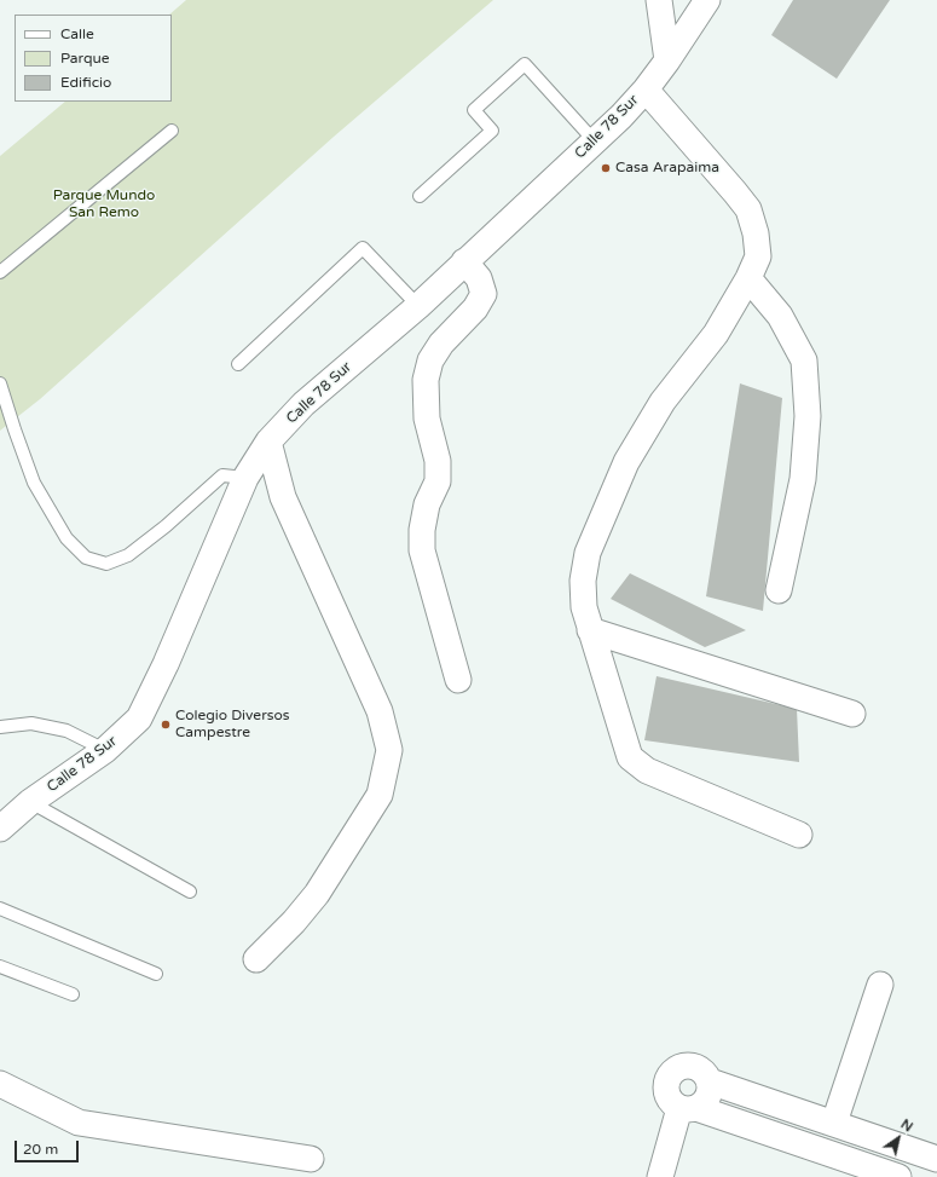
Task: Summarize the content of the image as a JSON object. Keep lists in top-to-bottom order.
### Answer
{
  "streets": {
    "street": ["Calle 78 Sur"]
  },
  "parks": ["Parque Mundo San Remo"],
  "places": ["Casa Arapaima", "Colegio Diversos Campestre"],
  "legend": ["Calle", "Parque", "Edificio"],
  "scale_bar": "20 m",
  "north": "top right"
}
